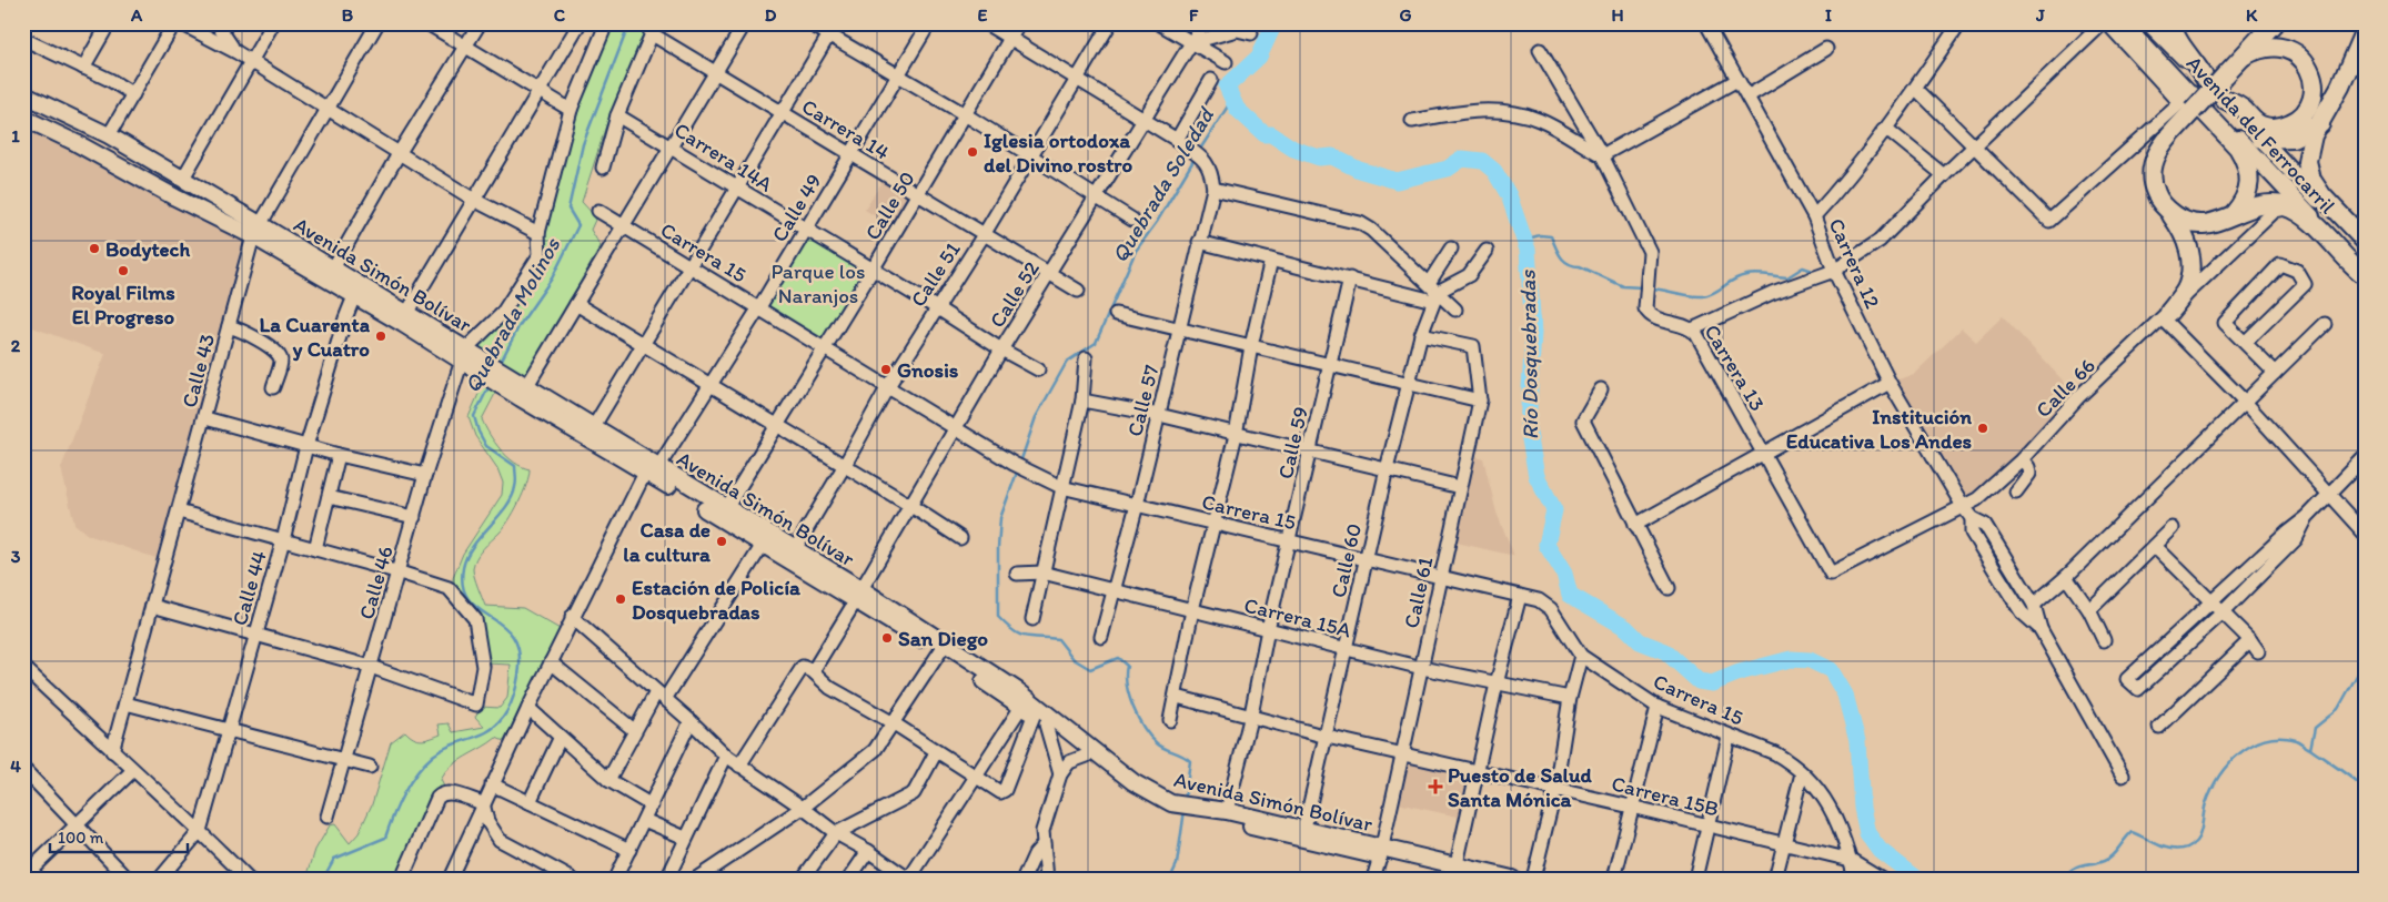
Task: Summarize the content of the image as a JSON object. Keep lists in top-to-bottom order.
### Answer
{
  "streets": {
    "main road": ["Avenida del Ferrocarril", "Avenida Simón Bolívar"],
    "street": [
      "Carrera 14",
      "Carrera 14A",
      "Calle 50",
      "Calle 49",
      "Carrera 15",
      "Carrera 12",
      "Calle 51",
      "Calle 52",
      "Carrera 13",
      "Calle 43",
      "Calle 66",
      "Calle 57",
      "Calle 59",
      "Calle 60",
      "Calle 46",
      "Calle 44",
      "Calle 61",
      "Carrera 15A",
      "Carrera 15B"
    ]
  },
  "crossings": [
    ["Carrera 14", "Calle 50"],
    ["Carrera 14", "Calle 49"],
    ["Carrera 14", "Calle 51"],
    ["Carrera 14", "Calle 52"],
    ["Carrera 14A", "Calle 50"],
    ["Carrera 14A", "Calle 49"],
    ["Carrera 14A", "Calle 51"],
    ["Carrera 14A", "Calle 52"],
    ["Calle 50", "Carrera 15"],
    ["Calle 50", "Avenida Simón Bolívar"],
    ["Calle 49", "Carrera 15"],
    ["Calle 49", "Avenida Simón Bolívar"],
    ["Carrera 15", "Calle 51"],
    ["Carrera 15", "Calle 52"],
    ["Carrera 15", "Calle 57"],
    ["Carrera 15", "Calle 59"],
    ["Carrera 15", "Calle 60"],
    ["Carrera 15", "Calle 61"],
    ["Carrera 15", "Carrera 15B"],
    ["Carrera 12", "Calle 66"],
    ["Avenida Simón Bolívar", "Calle 51"],
    ["Avenida Simón Bolívar", "Calle 52"],
    ["Avenida Simón Bolívar", "Calle 43"],
    ["Avenida Simón Bolívar", "Calle 59"],
    ["Avenida Simón Bolívar", "Calle 60"],
    ["Avenida Simón Bolívar", "Calle 46"],
    ["Avenida Simón Bolívar", "Calle 44"],
    ["Avenida Simón Bolívar", "Calle 61"],
    ["Carrera 13", "Calle 66"],
    ["Calle 57", "Carrera 15A"],
    ["Calle 59", "Carrera 15A"],
    ["Calle 59", "Carrera 15B"],
    ["Calle 60", "Calle 61"],
    ["Calle 60", "Carrera 15A"],
    ["Calle 60", "Carrera 15B"],
    ["Calle 61", "Carrera 15A"],
    ["Calle 61", "Carrera 15B"]
  ],
  "water": ["Quebrada Soledad", "Quebrada Molinos", "Río Dosquebradas"],
  "parks": ["Parque los Naranjos"],
  "places": {
    "other": [
      "Iglesia ortodoxa del Divino rostro",
      "Bodytech",
      "Royal Films El Progreso",
      "La Cuarenta y Cuatro",
      "Gnosis",
      "Institución Educativa Los Andes",
      "Casa de la cultura",
      "Estación de Policía Dosquebradas",
      "San Diego"
    ],
    "health": ["Puesto de Salud Santa Mónica"]
  },
  "scale_bar": "100 m",
  "grid": {
    "columns": [
      "A",
      "B",
      "C",
      "D",
      "E",
      "F",
      "G",
      "H",
      "I",
      "J",
      "K"
    ],
    "rows": [
      "1",
      "2",
      "3",
      "4"
    ]
  }
}
